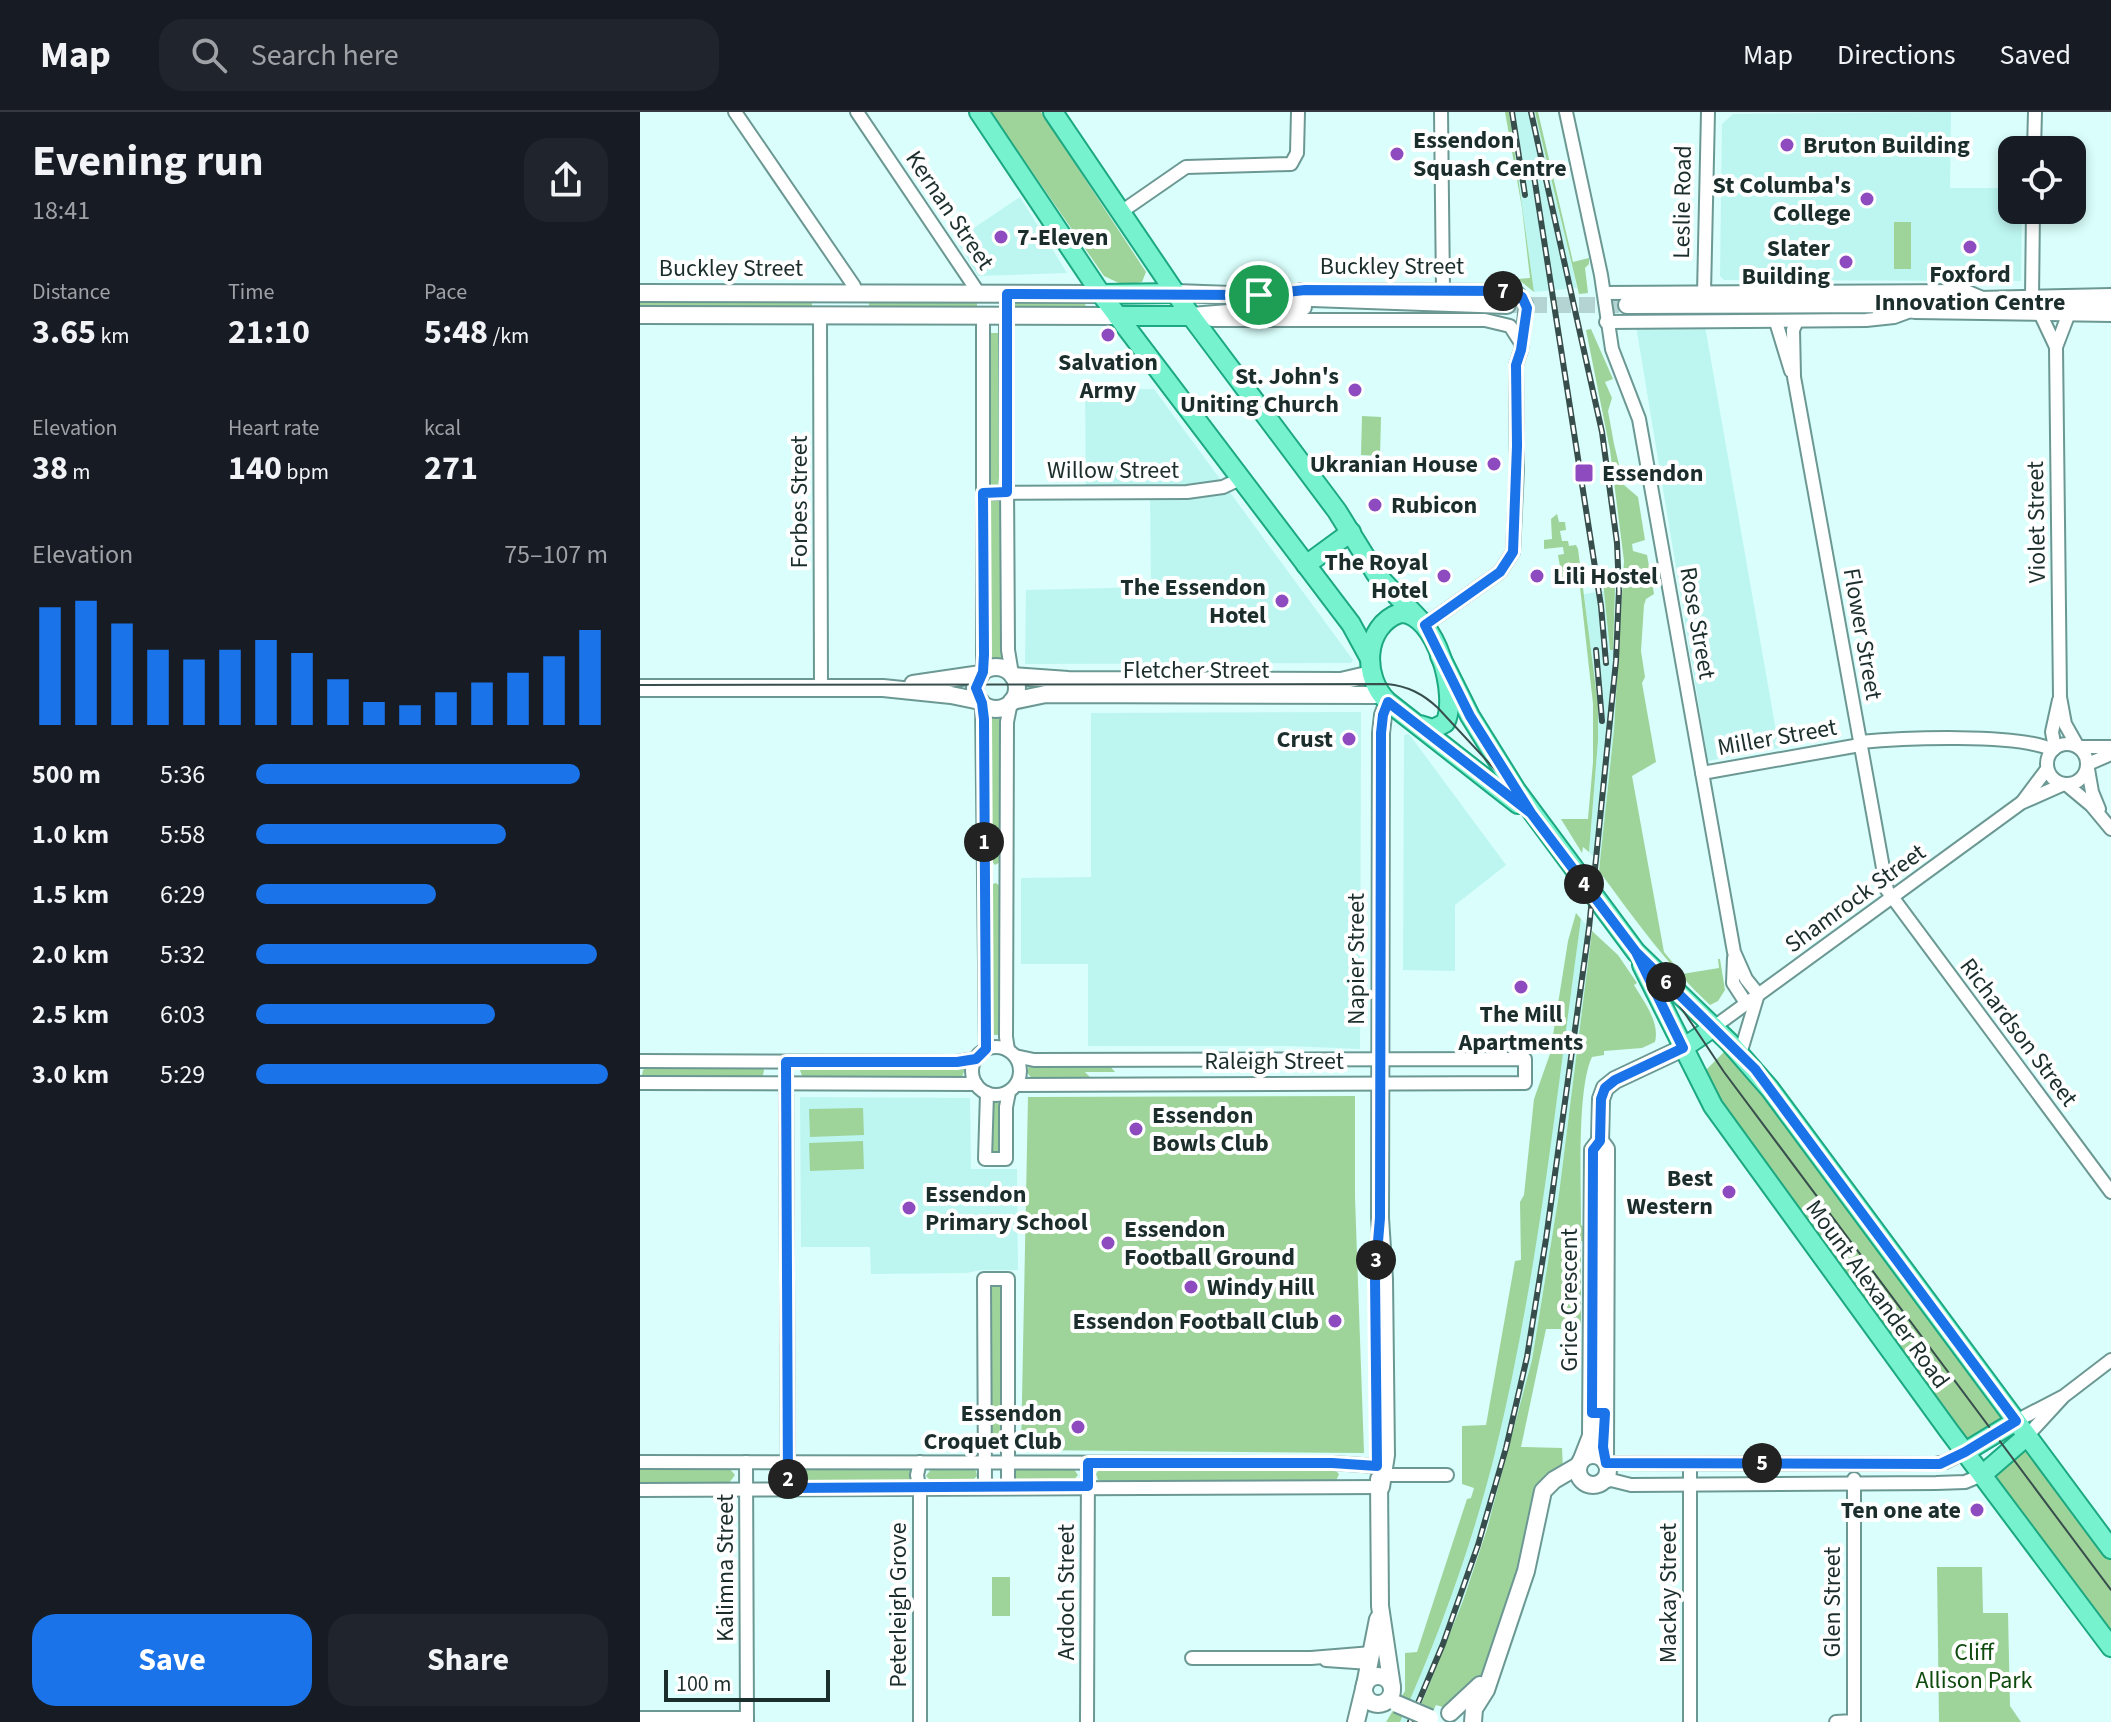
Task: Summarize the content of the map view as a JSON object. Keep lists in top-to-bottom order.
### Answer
{
  "streets": {
    "main road": ["Buckley Street", "Mount Alexander Road"],
    "street": [
      "Leslie Road",
      "Kernan Street",
      "Willow Street",
      "Forbes Street",
      "Violet Street",
      "Rose Street",
      "Flower Street",
      "Fletcher Street",
      "Miller Street",
      "Shamrock Street",
      "Napier Street",
      "Richardson Street",
      "Raleigh Street",
      "Grice Crescent",
      "Kalimna Street",
      "Ardoch Street",
      "Mackay Street",
      "Glen Street",
      "Peterleigh Grove"
    ]
  },
  "crossings": [
    ["Kernan Street", "Buckley Street"],
    ["Buckley Street", "Forbes Street"],
    ["Violet Street", "Miller Street"],
    ["Violet Street", "Shamrock Street"],
    ["Rose Street", "Miller Street"],
    ["Rose Street", "Shamrock Street"],
    ["Flower Street", "Miller Street"],
    ["Flower Street", "Shamrock Street"],
    ["Flower Street", "Richardson Street"],
    ["Fletcher Street", "Napier Street"],
    ["Fletcher Street", "Mount Alexander Road"],
    ["Miller Street", "Shamrock Street"],
    ["Shamrock Street", "Richardson Street"],
    ["Shamrock Street", "Mount Alexander Road"],
    ["Napier Street", "Raleigh Street"],
    ["Napier Street", "Mount Alexander Road"],
    ["Mount Alexander Road", "Grice Crescent"]
  ],
  "parks": ["Cliff Allison Park"],
  "places": {
    "other": [
      "Bruton Building",
      "Essendon Squash Centre",
      "St Columba's College",
      "7-Eleven",
      "Foxford Innovation Centre",
      "Slater Building",
      "Salvation Army",
      "St. John's Uniting Church",
      "Ukranian House",
      "Rubicon",
      "The Royal Hotel",
      "Lili Hostel",
      "The Essendon Hotel",
      "Crust",
      "The Mill Apartments",
      "Essendon Bowls Club",
      "Best Western",
      "Essendon Primary School",
      "Essendon Football Ground",
      "Windy Hill",
      "Essendon Football Club",
      "Essendon Croquet Club",
      "Ten one ate"
    ],
    "transit": ["Essendon"]
  },
  "scale_bar": "100 m",
  "page": {
    "header": "Map",
    "search": "Search here",
    "nav": ["Map", "Directions", "Saved"],
    "heading": ["Evening run", "18:41"],
    "stats": [
      ["Distance", "3.65 km"],
      ["Time", "21:10"],
      ["Pace", "5:48 /km"],
      ["Elevation", "38 m"],
      ["Heart rate", "140 bpm"],
      ["kcal", "271"]
    ],
    "pins": [
      "7",
      "1",
      "4",
      "6",
      "3",
      "5",
      "2"
    ],
    "chart": ["Elevation", "75–107 m"],
    "list": [
      {
        "name": "500 m",
        "note": "5:36"
      },
      {
        "name": "1.0 km",
        "note": "5:58"
      },
      {
        "name": "1.5 km",
        "note": "6:29"
      },
      {
        "name": "2.0 km",
        "note": "5:32"
      },
      {
        "name": "2.5 km",
        "note": "6:03"
      },
      {
        "name": "3.0 km",
        "note": "5:29"
      }
    ],
    "buttons": ["Save", "Share"],
    "scale": "100 m"
  }
}
